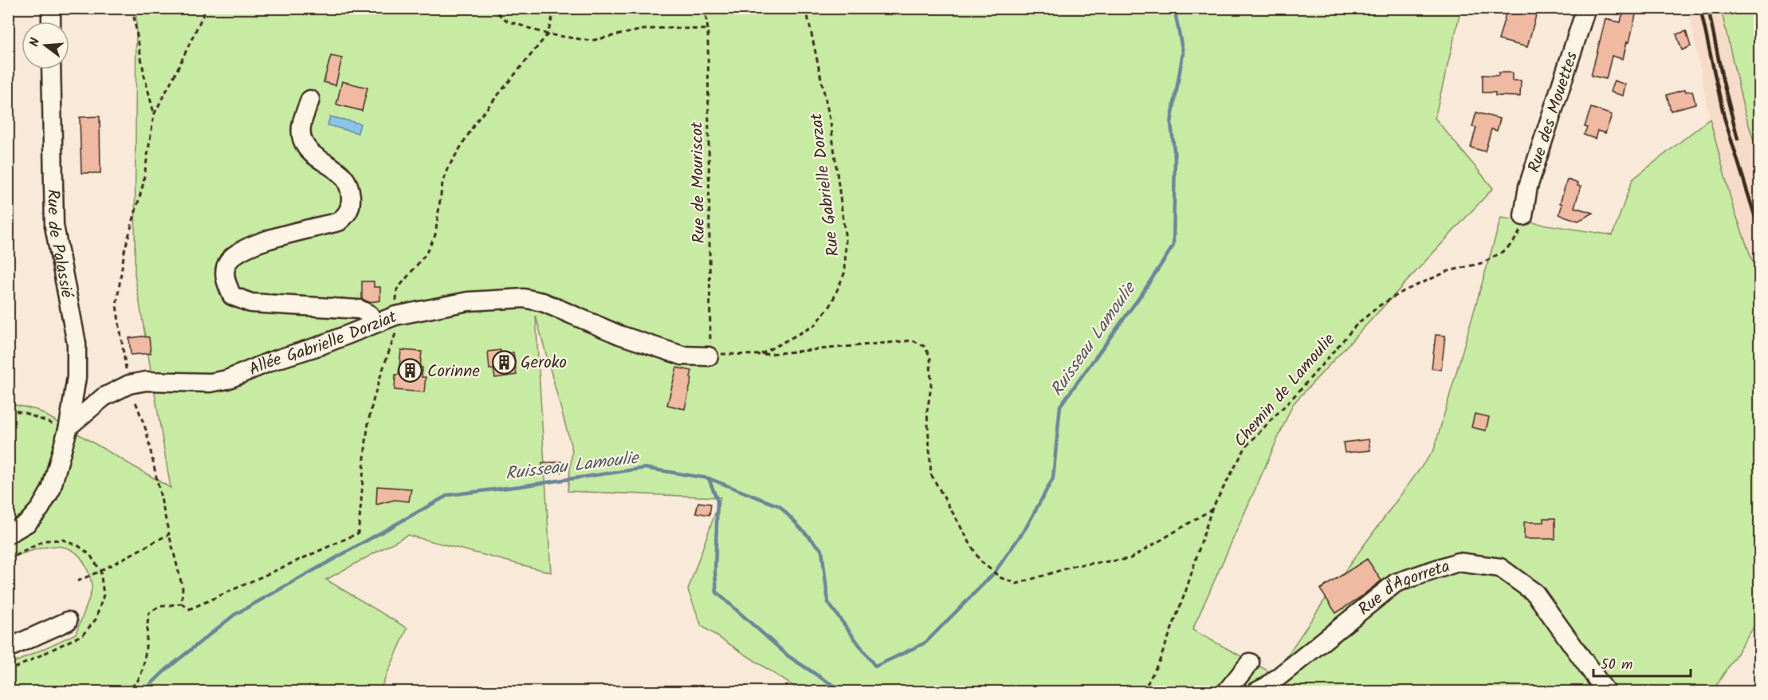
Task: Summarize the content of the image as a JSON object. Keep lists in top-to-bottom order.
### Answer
{
  "streets": {
    "street": [
      "Rue des Mouettes",
      "Rue de Palassié",
      "Allée Gabrielle Dorziat",
      "Rue d'Agorreta"
    ],
    "path": ["Rue de Mouriscot", "Rue Gabrielle Dorzat", "Chemin de Lamoulie"]
  },
  "crossings": [
    ["Rue des Mouettes", "Chemin de Lamoulie"],
    ["Rue de Mouriscot", "Rue Gabrielle Dorzat"],
    ["Rue de Mouriscot", "Allée Gabrielle Dorziat"],
    ["Rue Gabrielle Dorzat", "Allée Gabrielle Dorziat"],
    ["Rue de Palassié", "Allée Gabrielle Dorziat"]
  ],
  "water": ["Ruisseau Lamoulie"],
  "places": {
    "building": ["Geroko", "Corinne"]
  },
  "scale_bar": "50 m",
  "north": "left"
}
